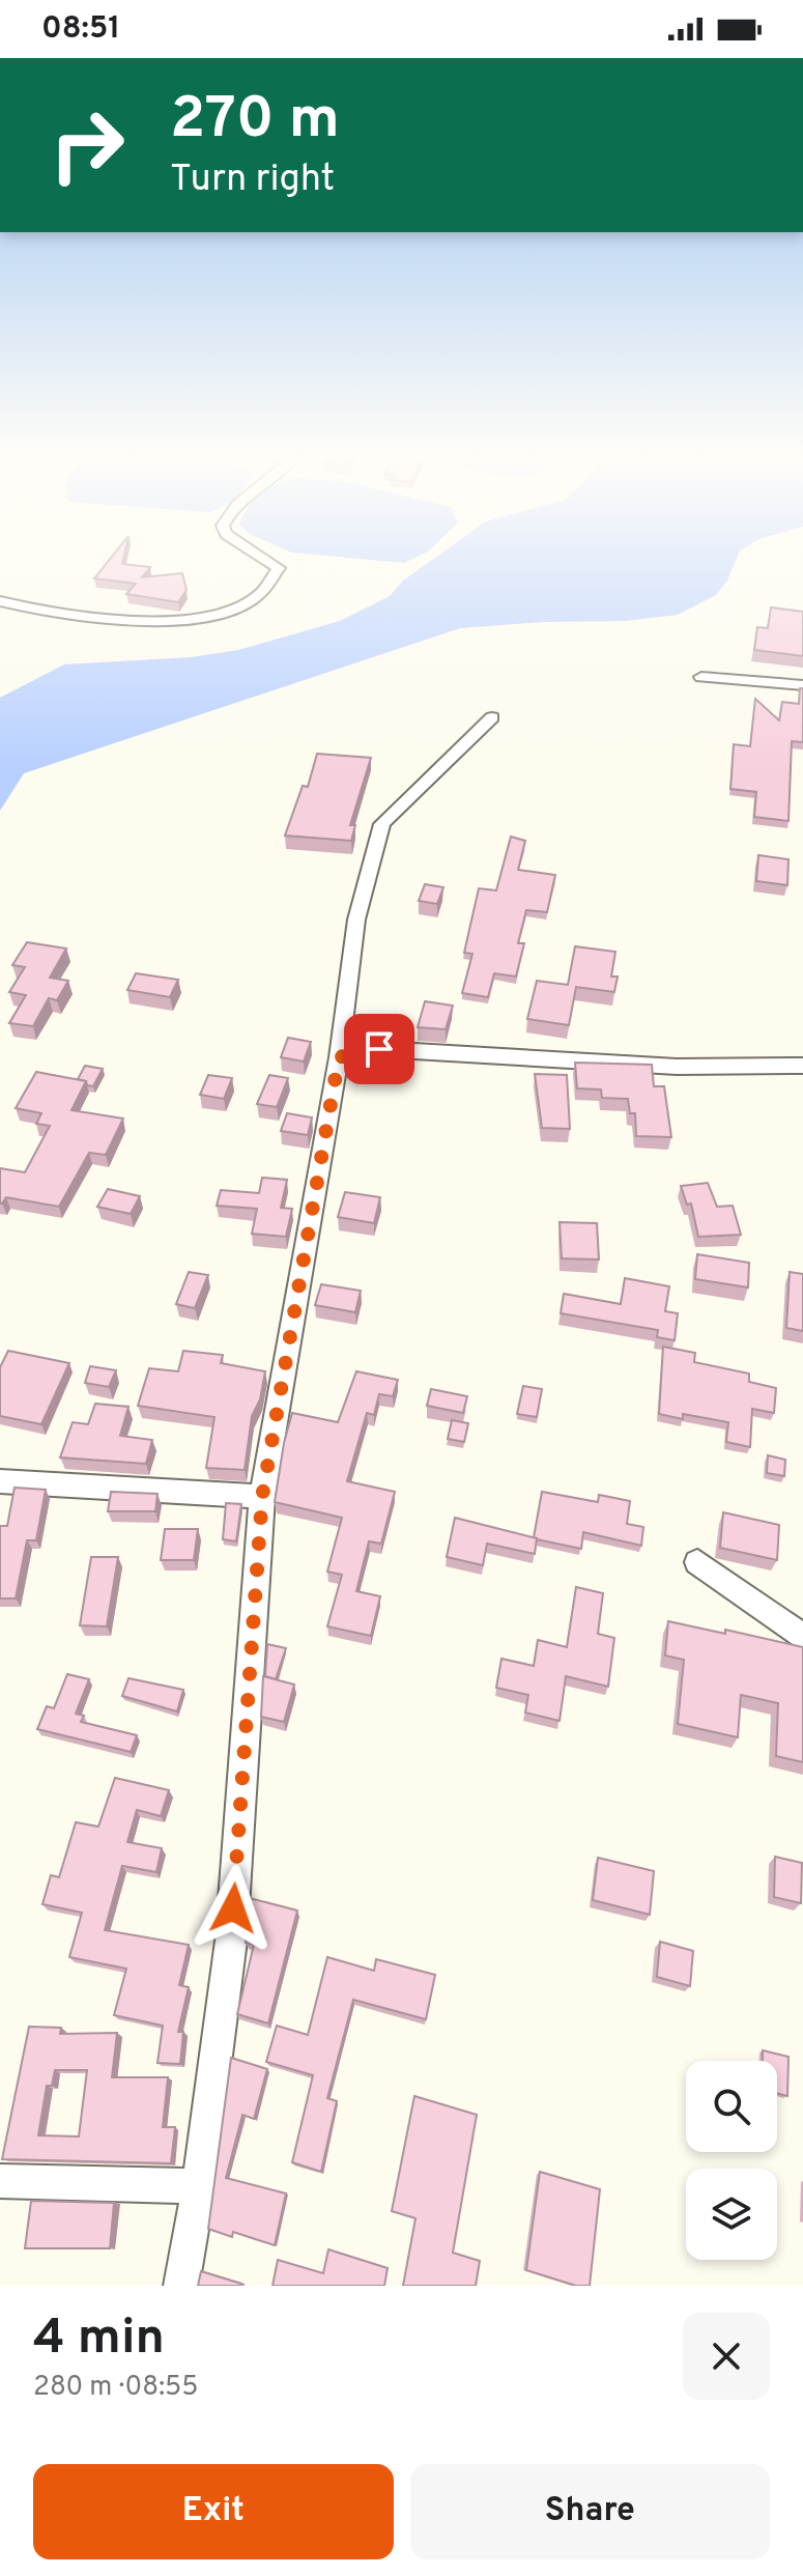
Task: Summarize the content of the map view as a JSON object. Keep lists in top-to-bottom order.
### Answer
{
  "page": {
    "status": "08:51",
    "turn": ["270 m", "Turn right"],
    "heading": ["4 min", "280 m · 08:55"],
    "buttons": ["Exit", "Share"]
  }
}
